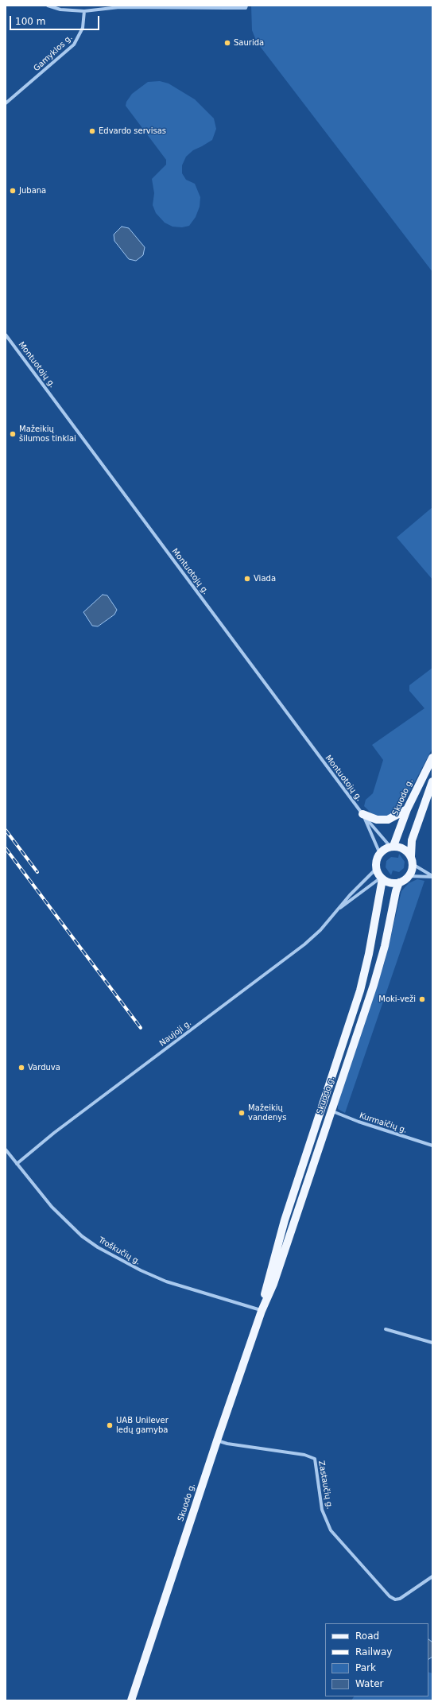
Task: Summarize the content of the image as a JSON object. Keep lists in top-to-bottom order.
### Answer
{
  "streets": {
    "main road": ["Skuodo g."],
    "street": [
      "Gamyklos g.",
      "Montuotojų g.",
      "Naujoji g.",
      "Kurmaičių g.",
      "Troškučių g.",
      "Zastaučių g."
    ]
  },
  "crossings": [
    ["Montuotojų g.", "Skuodo g."],
    ["Montuotojų g.", "Naujoji g."],
    ["Skuodo g.", "Naujoji g."],
    ["Skuodo g.", "Kurmaičių g."],
    ["Skuodo g.", "Troškučių g."],
    ["Skuodo g.", "Zastaučių g."],
    ["Naujoji g.", "Troškučių g."]
  ],
  "places": [
    "Saurida",
    "Edvardo servisas",
    "Jubana",
    "Mažeikių šilumos tinklai",
    "Viada",
    "Moki-veži",
    "Varduva",
    "Mažeikių vandenys",
    "UAB Unilever ledų gamyba"
  ],
  "legend": [
    "Road",
    "Railway",
    "Park",
    "Water"
  ],
  "scale_bar": "100 m"
}
